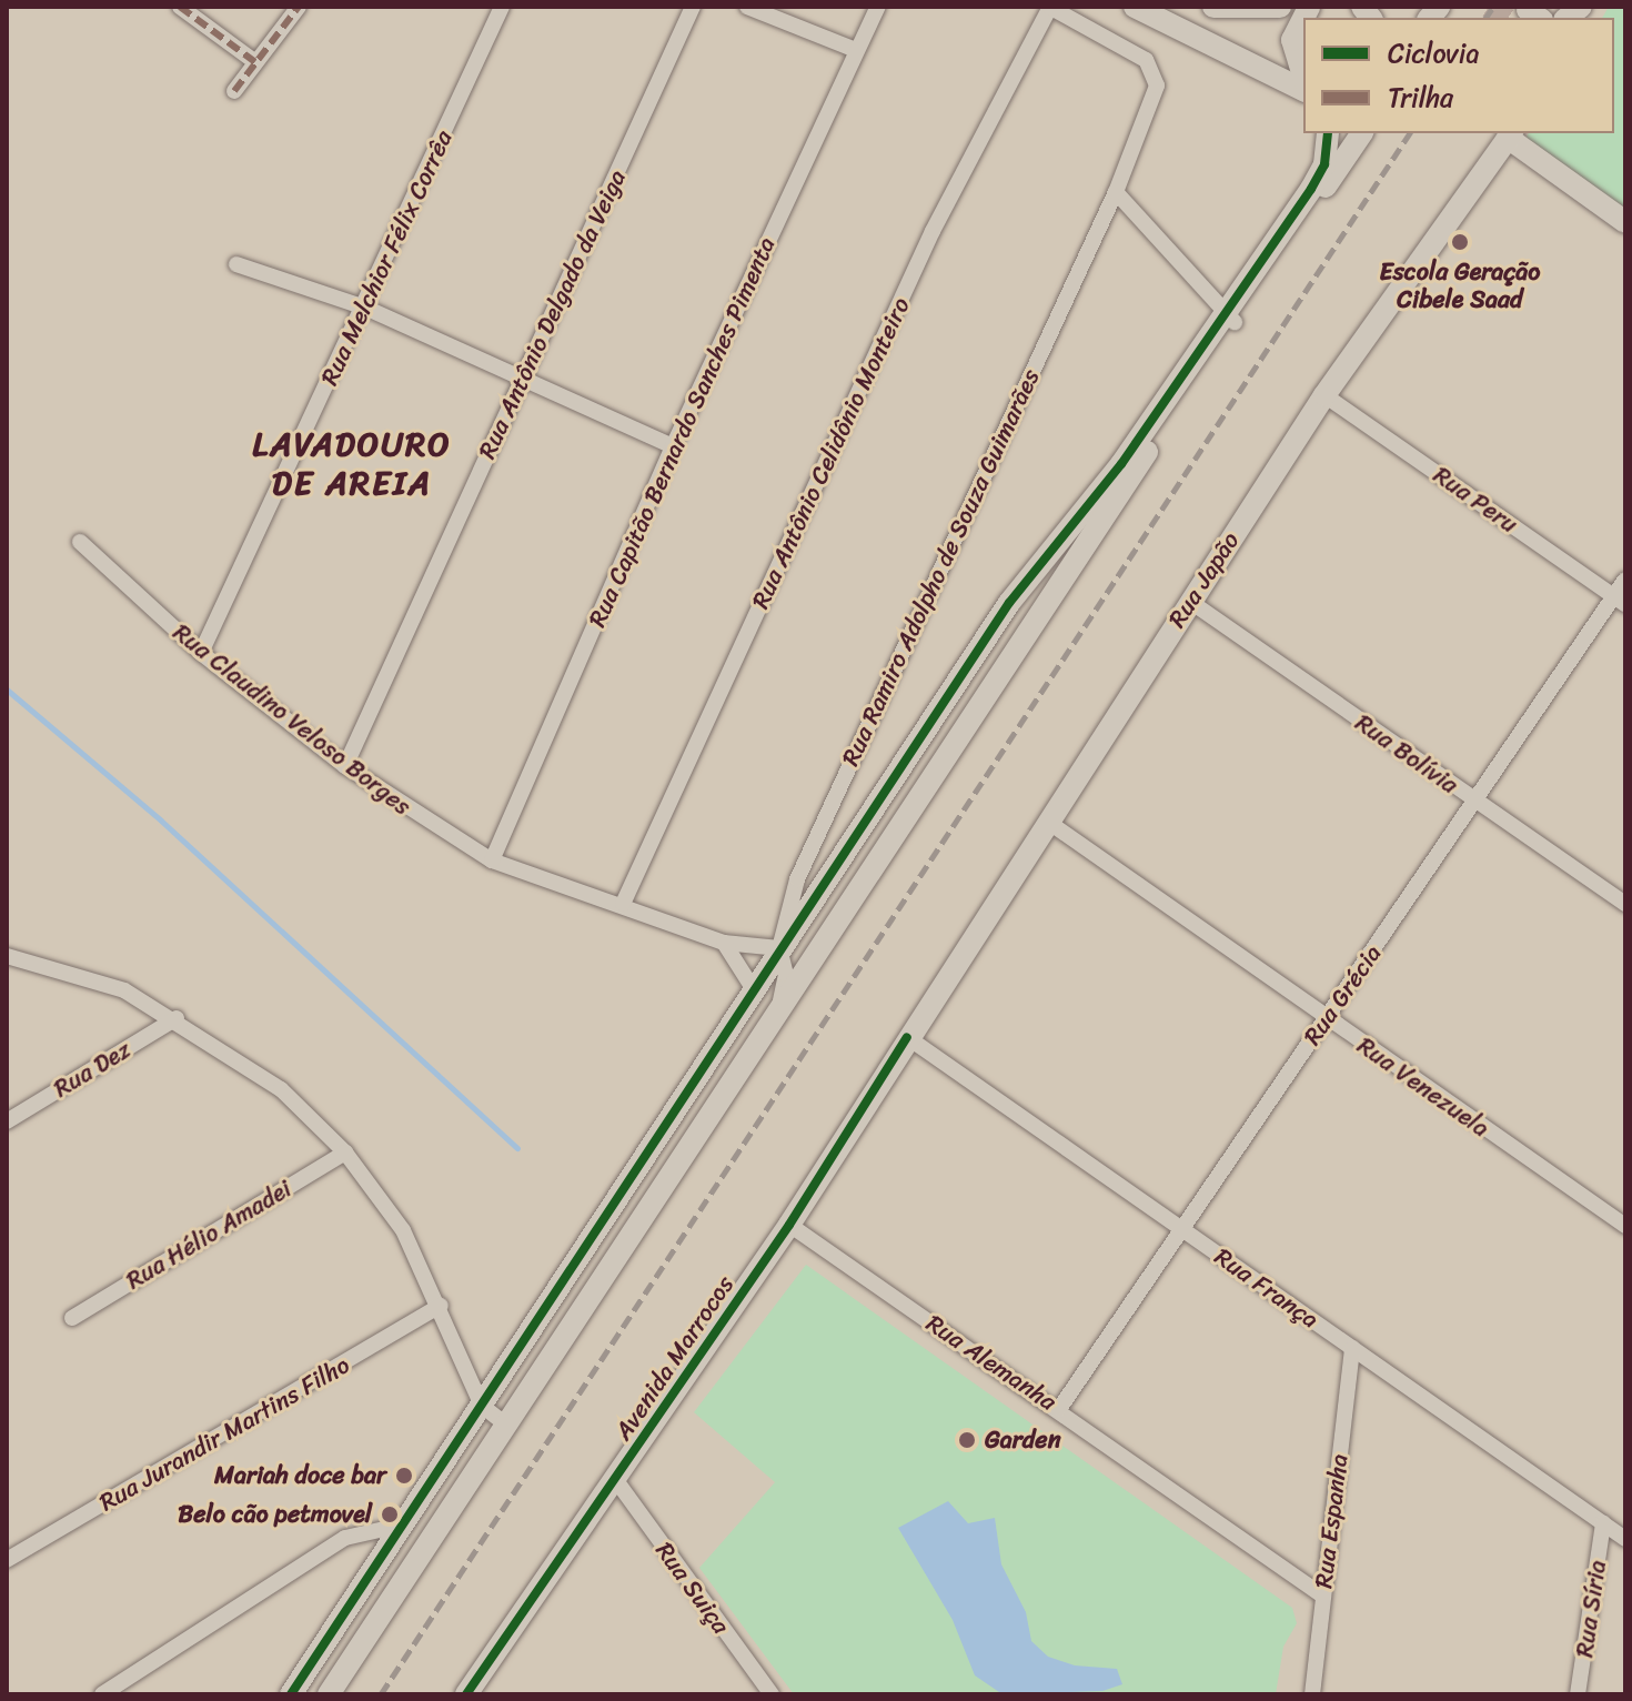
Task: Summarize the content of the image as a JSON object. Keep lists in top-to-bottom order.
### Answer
{
  "streets": {
    "street": [
      "Rua Melchior Félix Corrêa",
      "Rua Antônio Delgado da Veiga",
      "Rua Capitão Bernardo Sanches Pimenta",
      "Rua Antônio Celidônio Monteiro",
      "Rua Peru",
      "Rua Ramiro Adolpho de Souza Guimarães",
      "Rua Japão",
      "Rua Claudino Veloso Borges",
      "Rua Bolívia",
      "Rua Grécia",
      "Rua Dez",
      "Rua Venezuela",
      "Rua Hélio Amadei",
      "Rua França",
      "Avenida Marrocos",
      "Rua Alemanha",
      "Rua Jurandir Martins Filho",
      "Rua Espanha",
      "Rua Suiça",
      "Rua Síria"
    ]
  },
  "crossings": [
    ["Rua Melchior Félix Corrêa", "Rua Claudino Veloso Borges"],
    ["Rua Antônio Delgado da Veiga", "Rua Claudino Veloso Borges"],
    ["Rua Capitão Bernardo Sanches Pimenta", "Rua Claudino Veloso Borges"],
    ["Rua Antônio Celidônio Monteiro", "Rua Ramiro Adolpho de Souza Guimarães"],
    ["Rua Antônio Celidônio Monteiro", "Rua Claudino Veloso Borges"],
    ["Rua Peru", "Rua Japão"],
    ["Rua Peru", "Rua Grécia"],
    ["Rua Ramiro Adolpho de Souza Guimarães", "Rua Claudino Veloso Borges"],
    ["Rua Japão", "Rua Bolívia"],
    ["Rua Japão", "Rua Venezuela"],
    ["Rua Japão", "Rua França"],
    ["Rua Japão", "Avenida Marrocos"],
    ["Rua Bolívia", "Rua Grécia"],
    ["Rua Grécia", "Rua Venezuela"],
    ["Rua Grécia", "Rua França"],
    ["Rua Grécia", "Rua Alemanha"],
    ["Rua França", "Avenida Marrocos"],
    ["Rua França", "Rua Espanha"],
    ["Rua França", "Rua Síria"],
    ["Avenida Marrocos", "Rua Alemanha"],
    ["Avenida Marrocos", "Rua Suiça"],
    ["Rua Alemanha", "Rua Espanha"]
  ],
  "districts": ["LAVADOURO DE AREIA"],
  "places": [
    "Escola Geração Cibele Saad",
    "Garden",
    "Mariah doce bar",
    "Belo cão petmovel"
  ],
  "legend": ["Ciclovia", "Trilha"]
}
